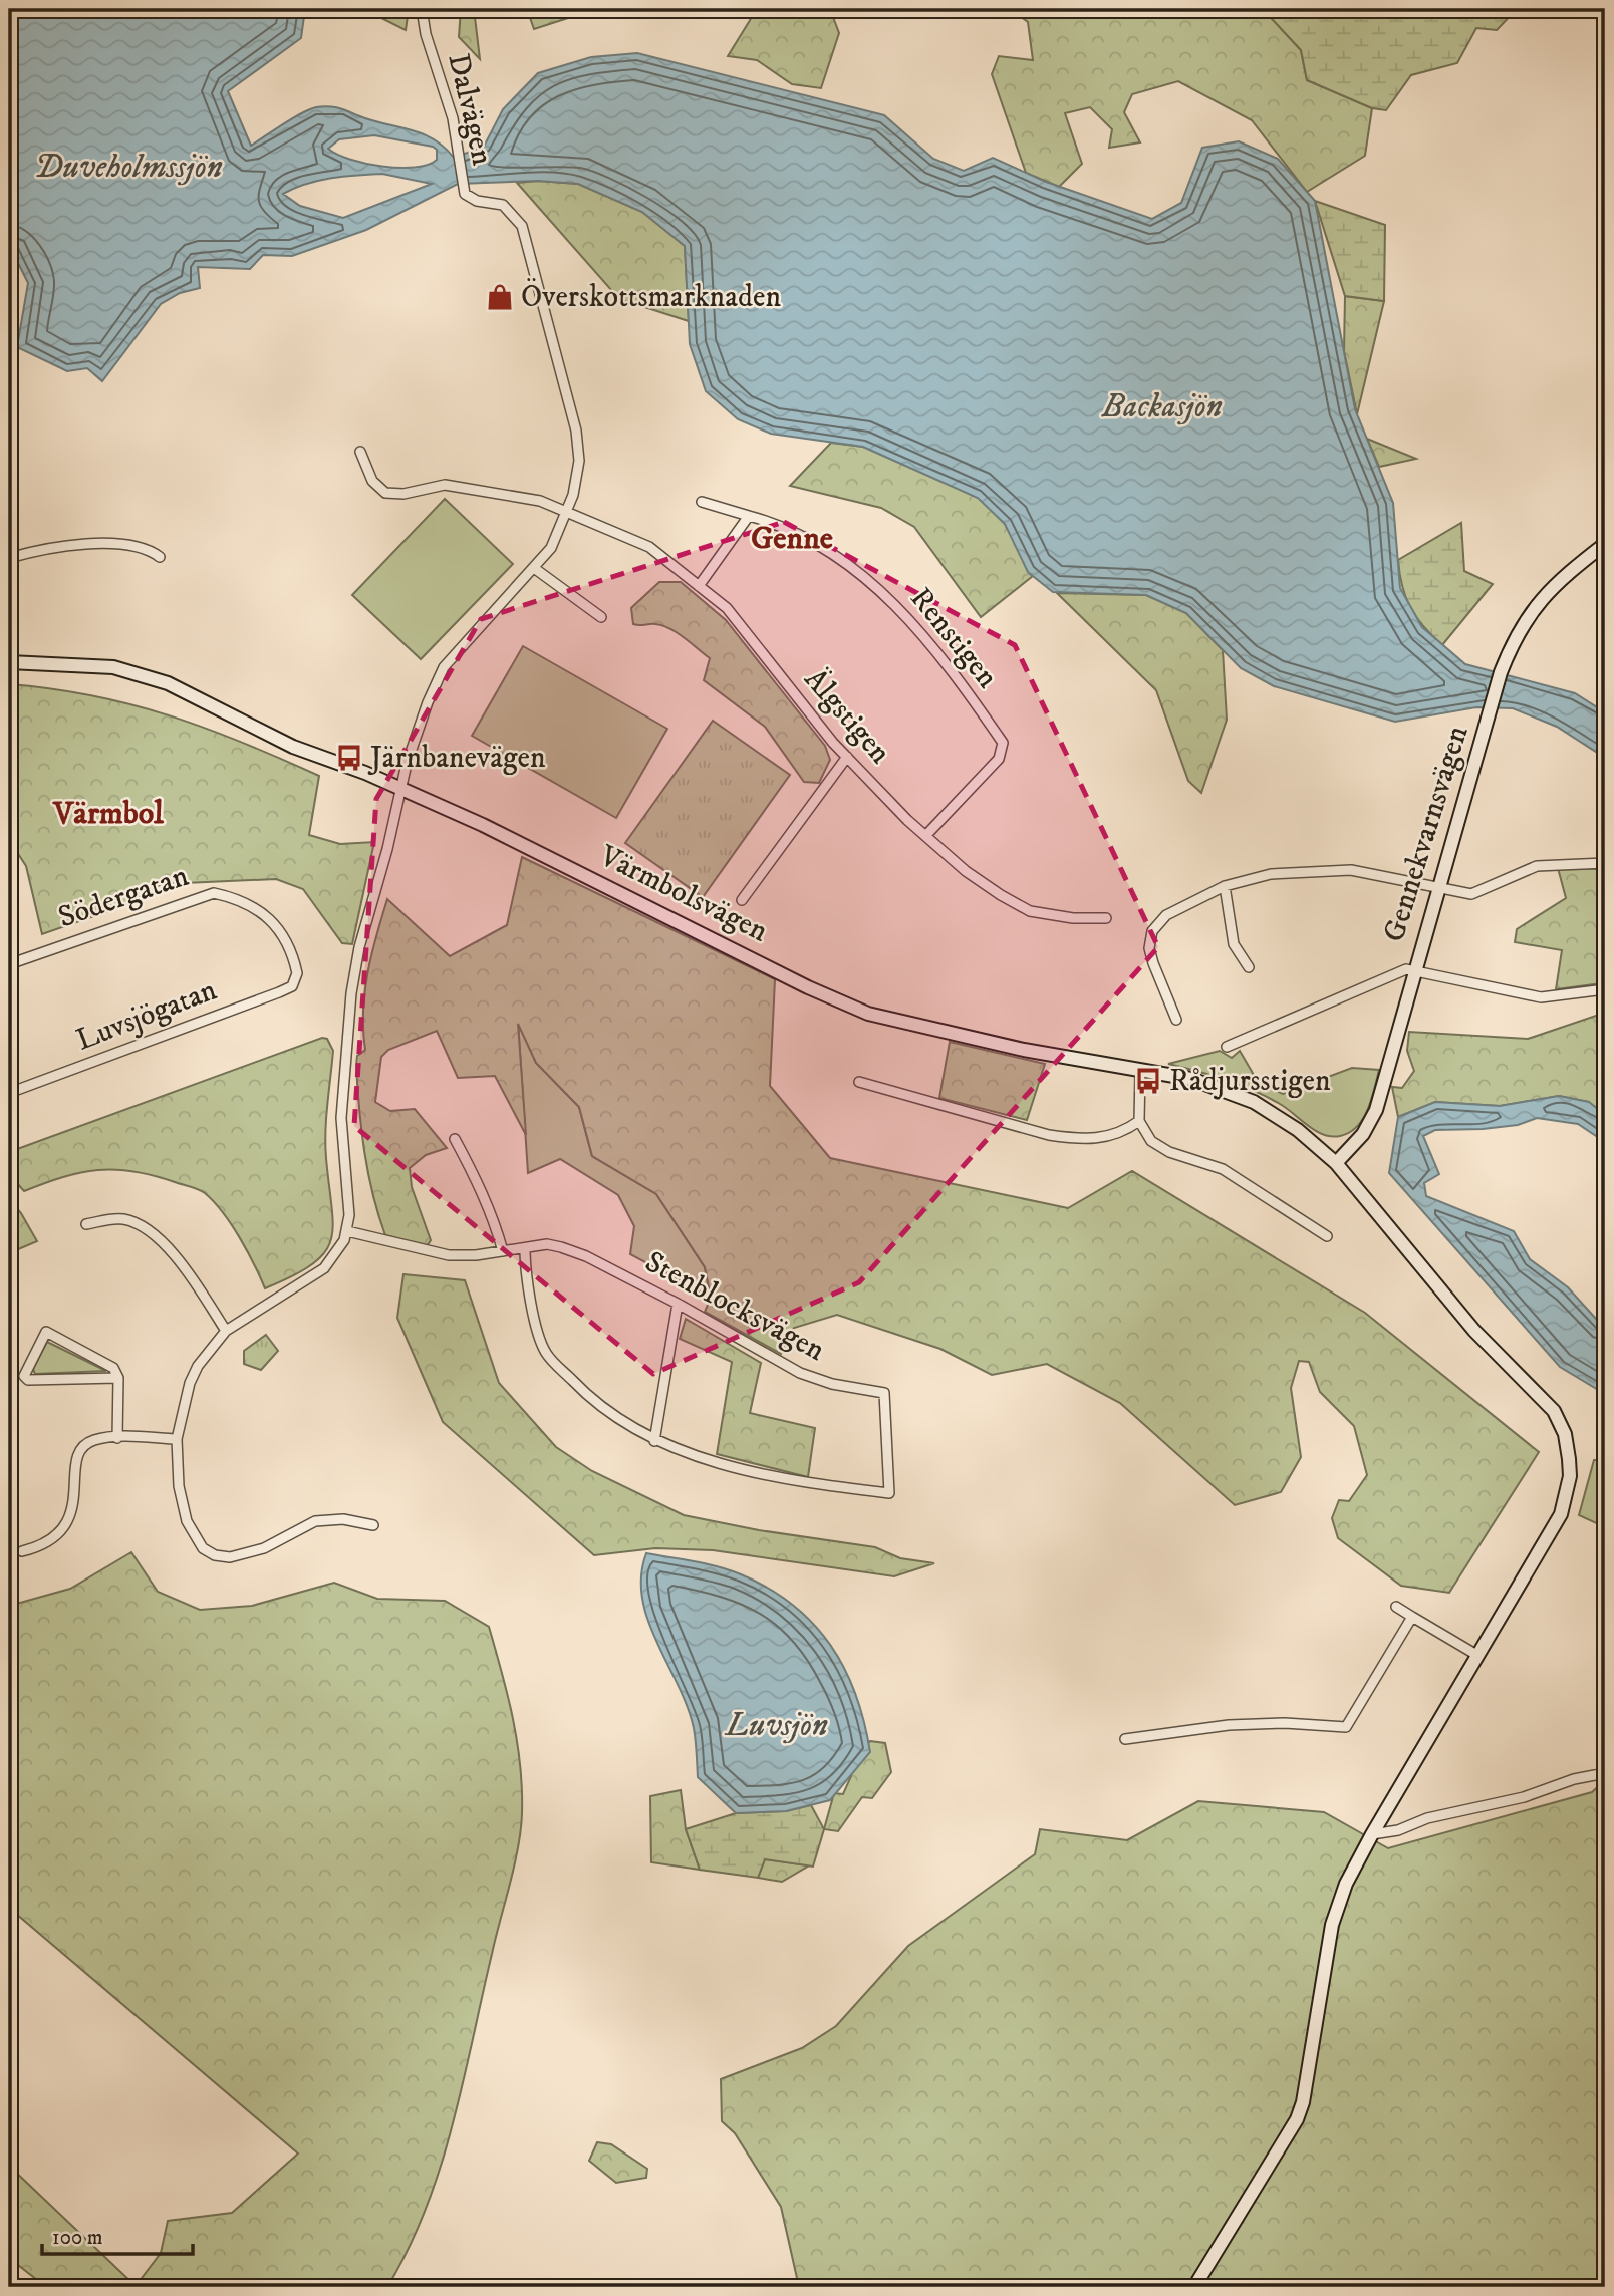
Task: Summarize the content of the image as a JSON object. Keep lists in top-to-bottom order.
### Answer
{
  "streets": {
    "street": [
      "Dalvägen",
      "Renstigen",
      "Älgstigen",
      "Gennekvarnsvägen",
      "Värmbolsvägen",
      "Södergatan",
      "Luvsjögatan",
      "Stenblocksvägen"
    ]
  },
  "crossings": [
    ["Dalvägen", "Älgstigen"],
    ["Dalvägen", "Värmbolsvägen"],
    ["Renstigen", "Älgstigen"],
    ["Gennekvarnsvägen", "Värmbolsvägen"],
    ["Södergatan", "Luvsjögatan"]
  ],
  "districts": ["Genne", "Värmbol"],
  "water": ["Duveholmssjön", "Backasjön", "Luvsjön"],
  "places": {
    "shop": ["Överskottsmarknaden"],
    "bus stop": ["Järnbanevägen", "Rådjursstigen"]
  },
  "scale_bar": "100 m"
}
